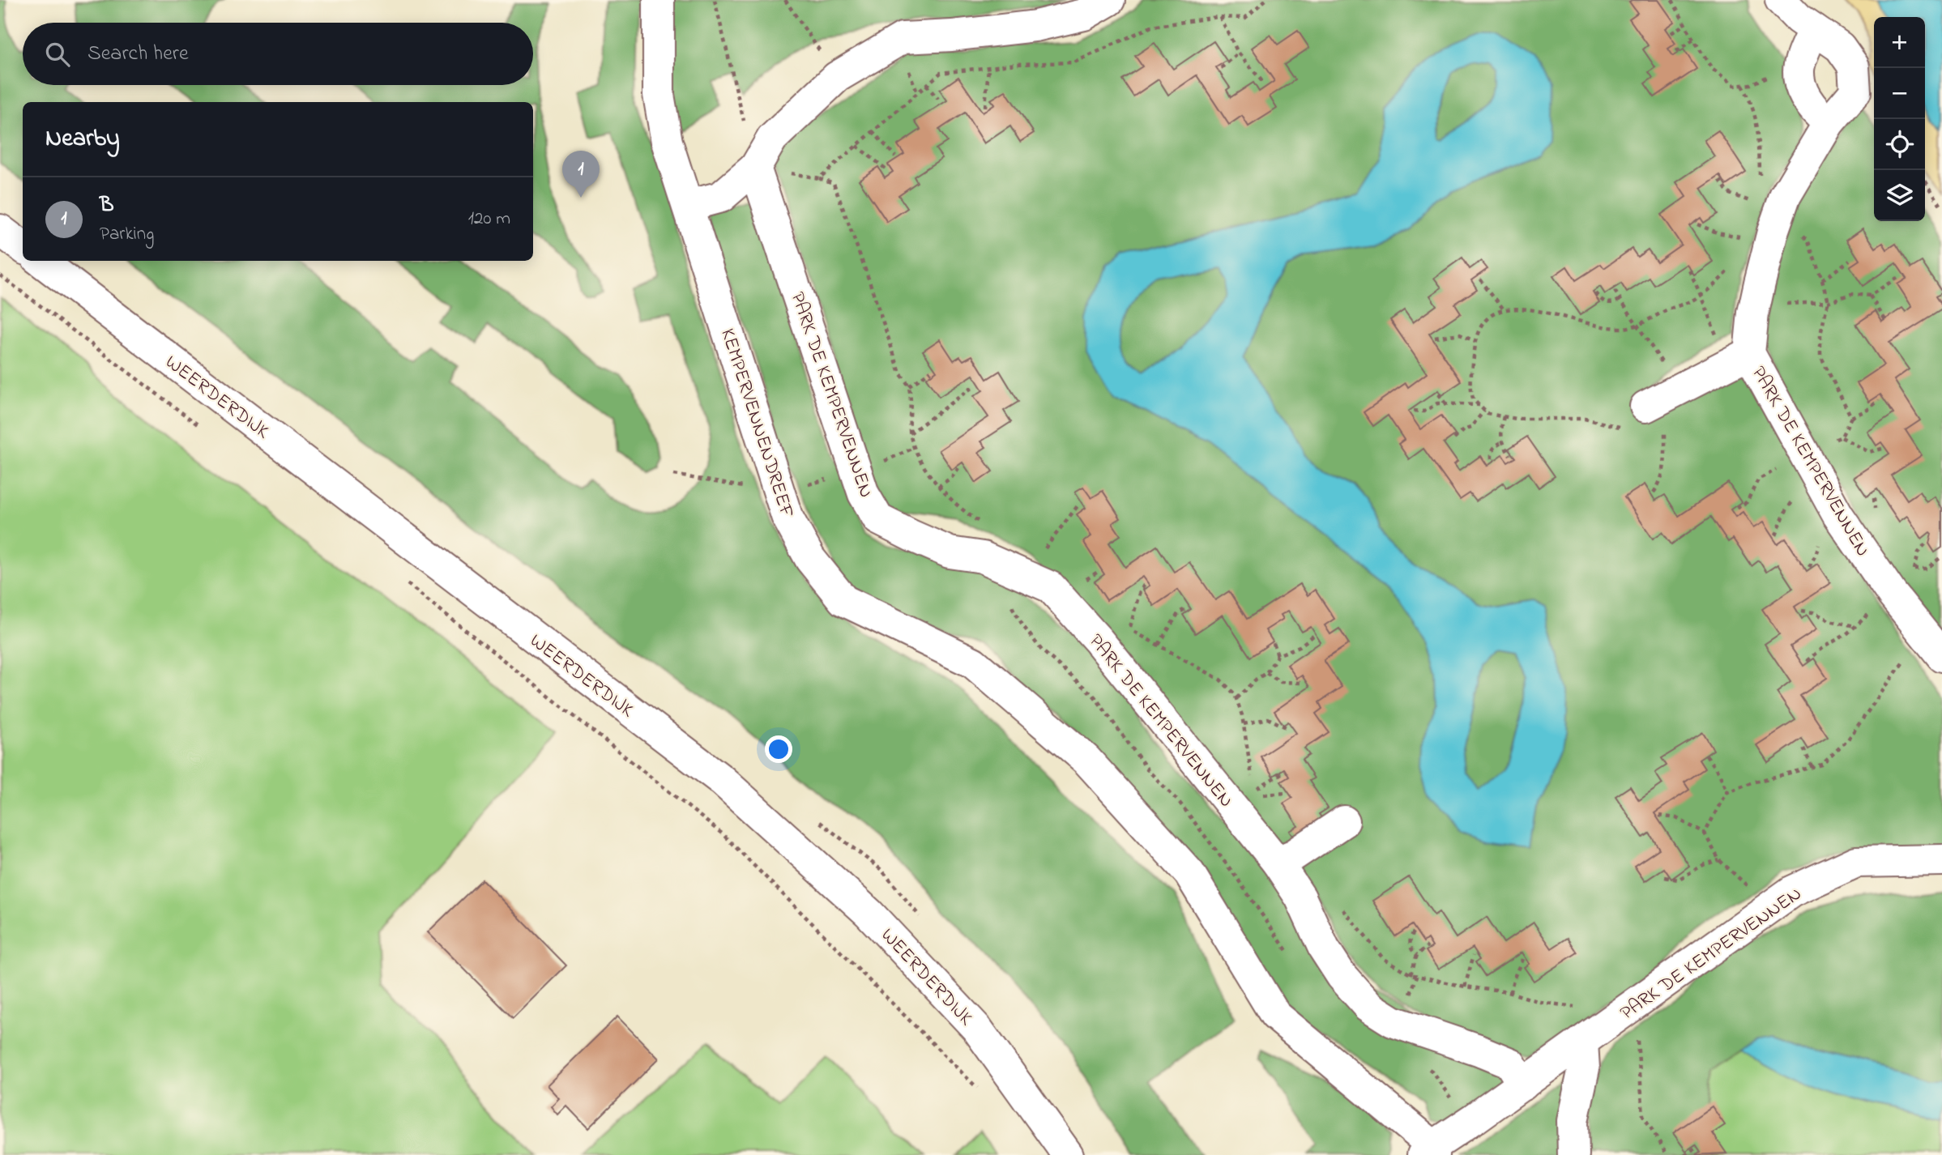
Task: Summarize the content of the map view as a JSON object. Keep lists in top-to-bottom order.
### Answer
{
  "streets": {
    "street": ["PARK DE KEMPERVENNEN", "WEERDERDIJK", "KEMPERVENNENDREEF"]
  },
  "crossings": [
    ["PARK DE KEMPERVENNEN", "KEMPERVENNENDREEF"]
  ],
  "page": {
    "map_buttons": ["+", "−"],
    "search": "Search here",
    "heading": "Nearby",
    "pins": "1",
    "list": [
      {
        "mark": "1",
        "name": "B",
        "note": "Parking",
        "value": "120 m"
      }
    ]
  }
}
